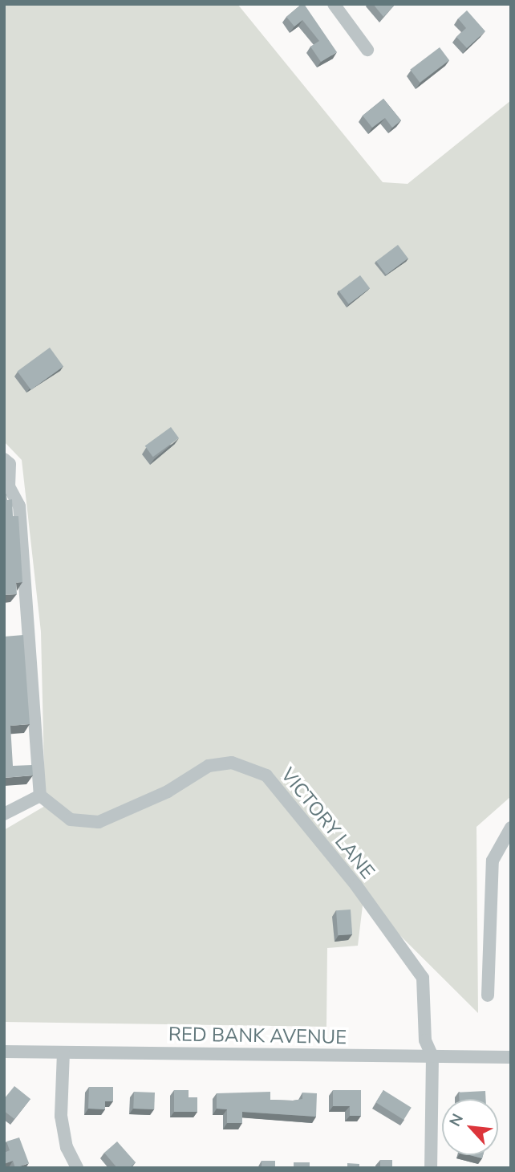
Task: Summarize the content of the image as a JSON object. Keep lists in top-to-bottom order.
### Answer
{
  "streets": {
    "street": ["VICTORY LANE", "RED BANK AVENUE"]
  },
  "crossings": [
    ["VICTORY LANE", "RED BANK AVENUE"]
  ],
  "north": "top left"
}
